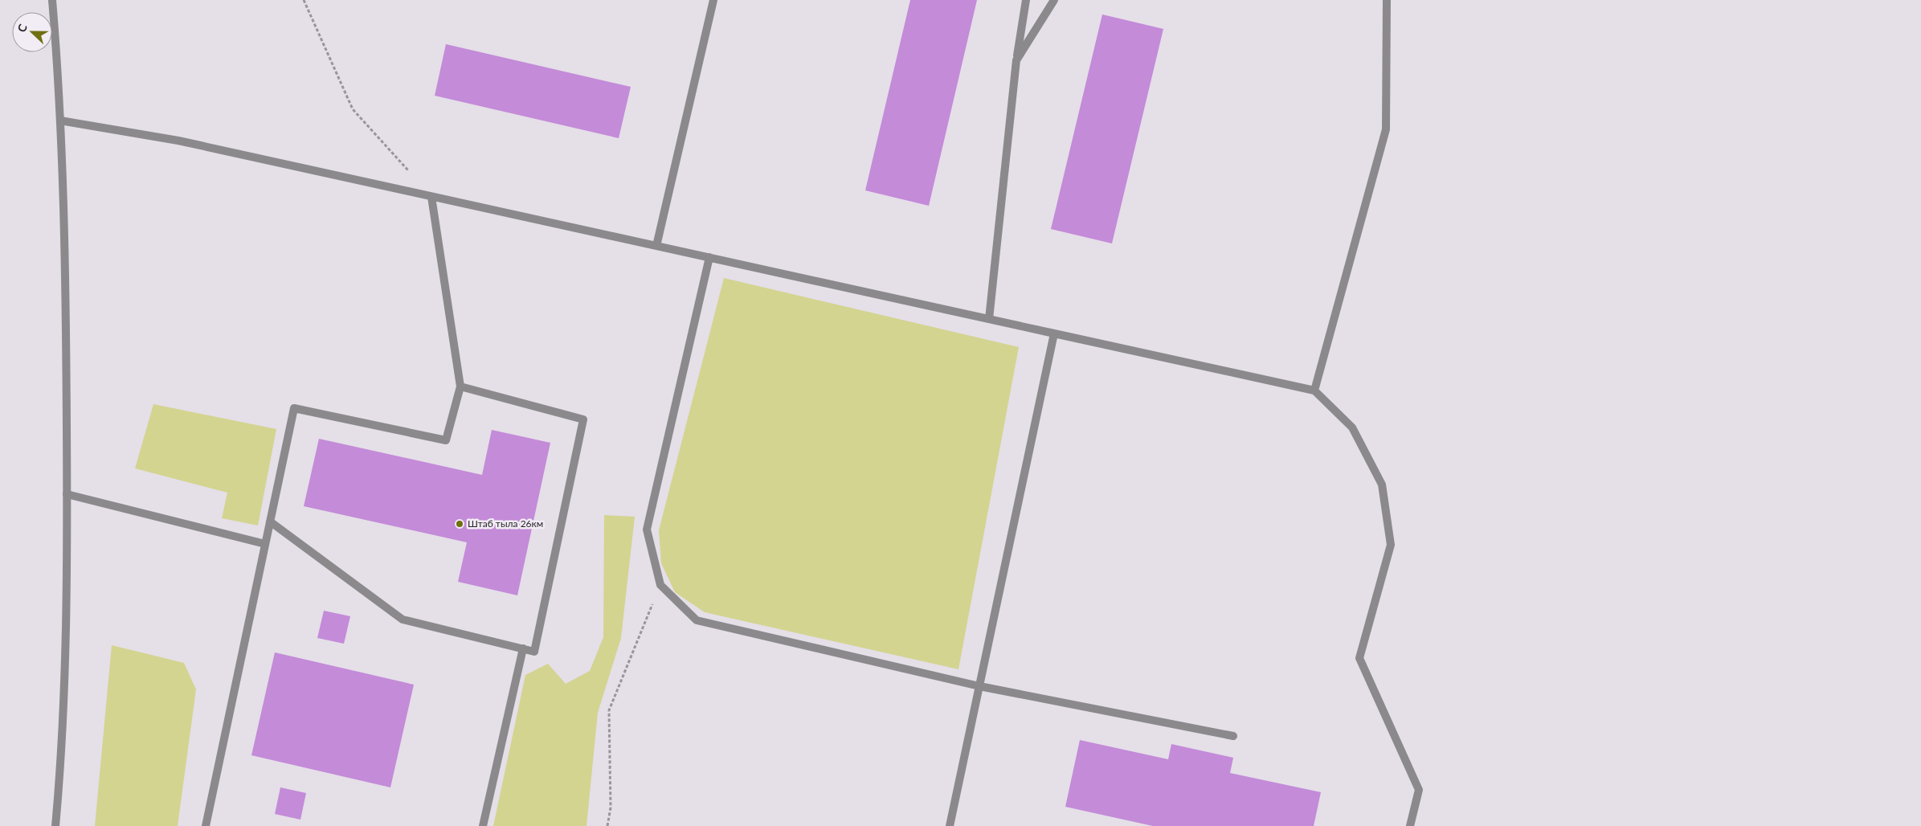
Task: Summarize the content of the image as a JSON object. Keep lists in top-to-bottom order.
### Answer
{
  "places": ["Штаб тыла 26км"],
  "north": "left"
}
